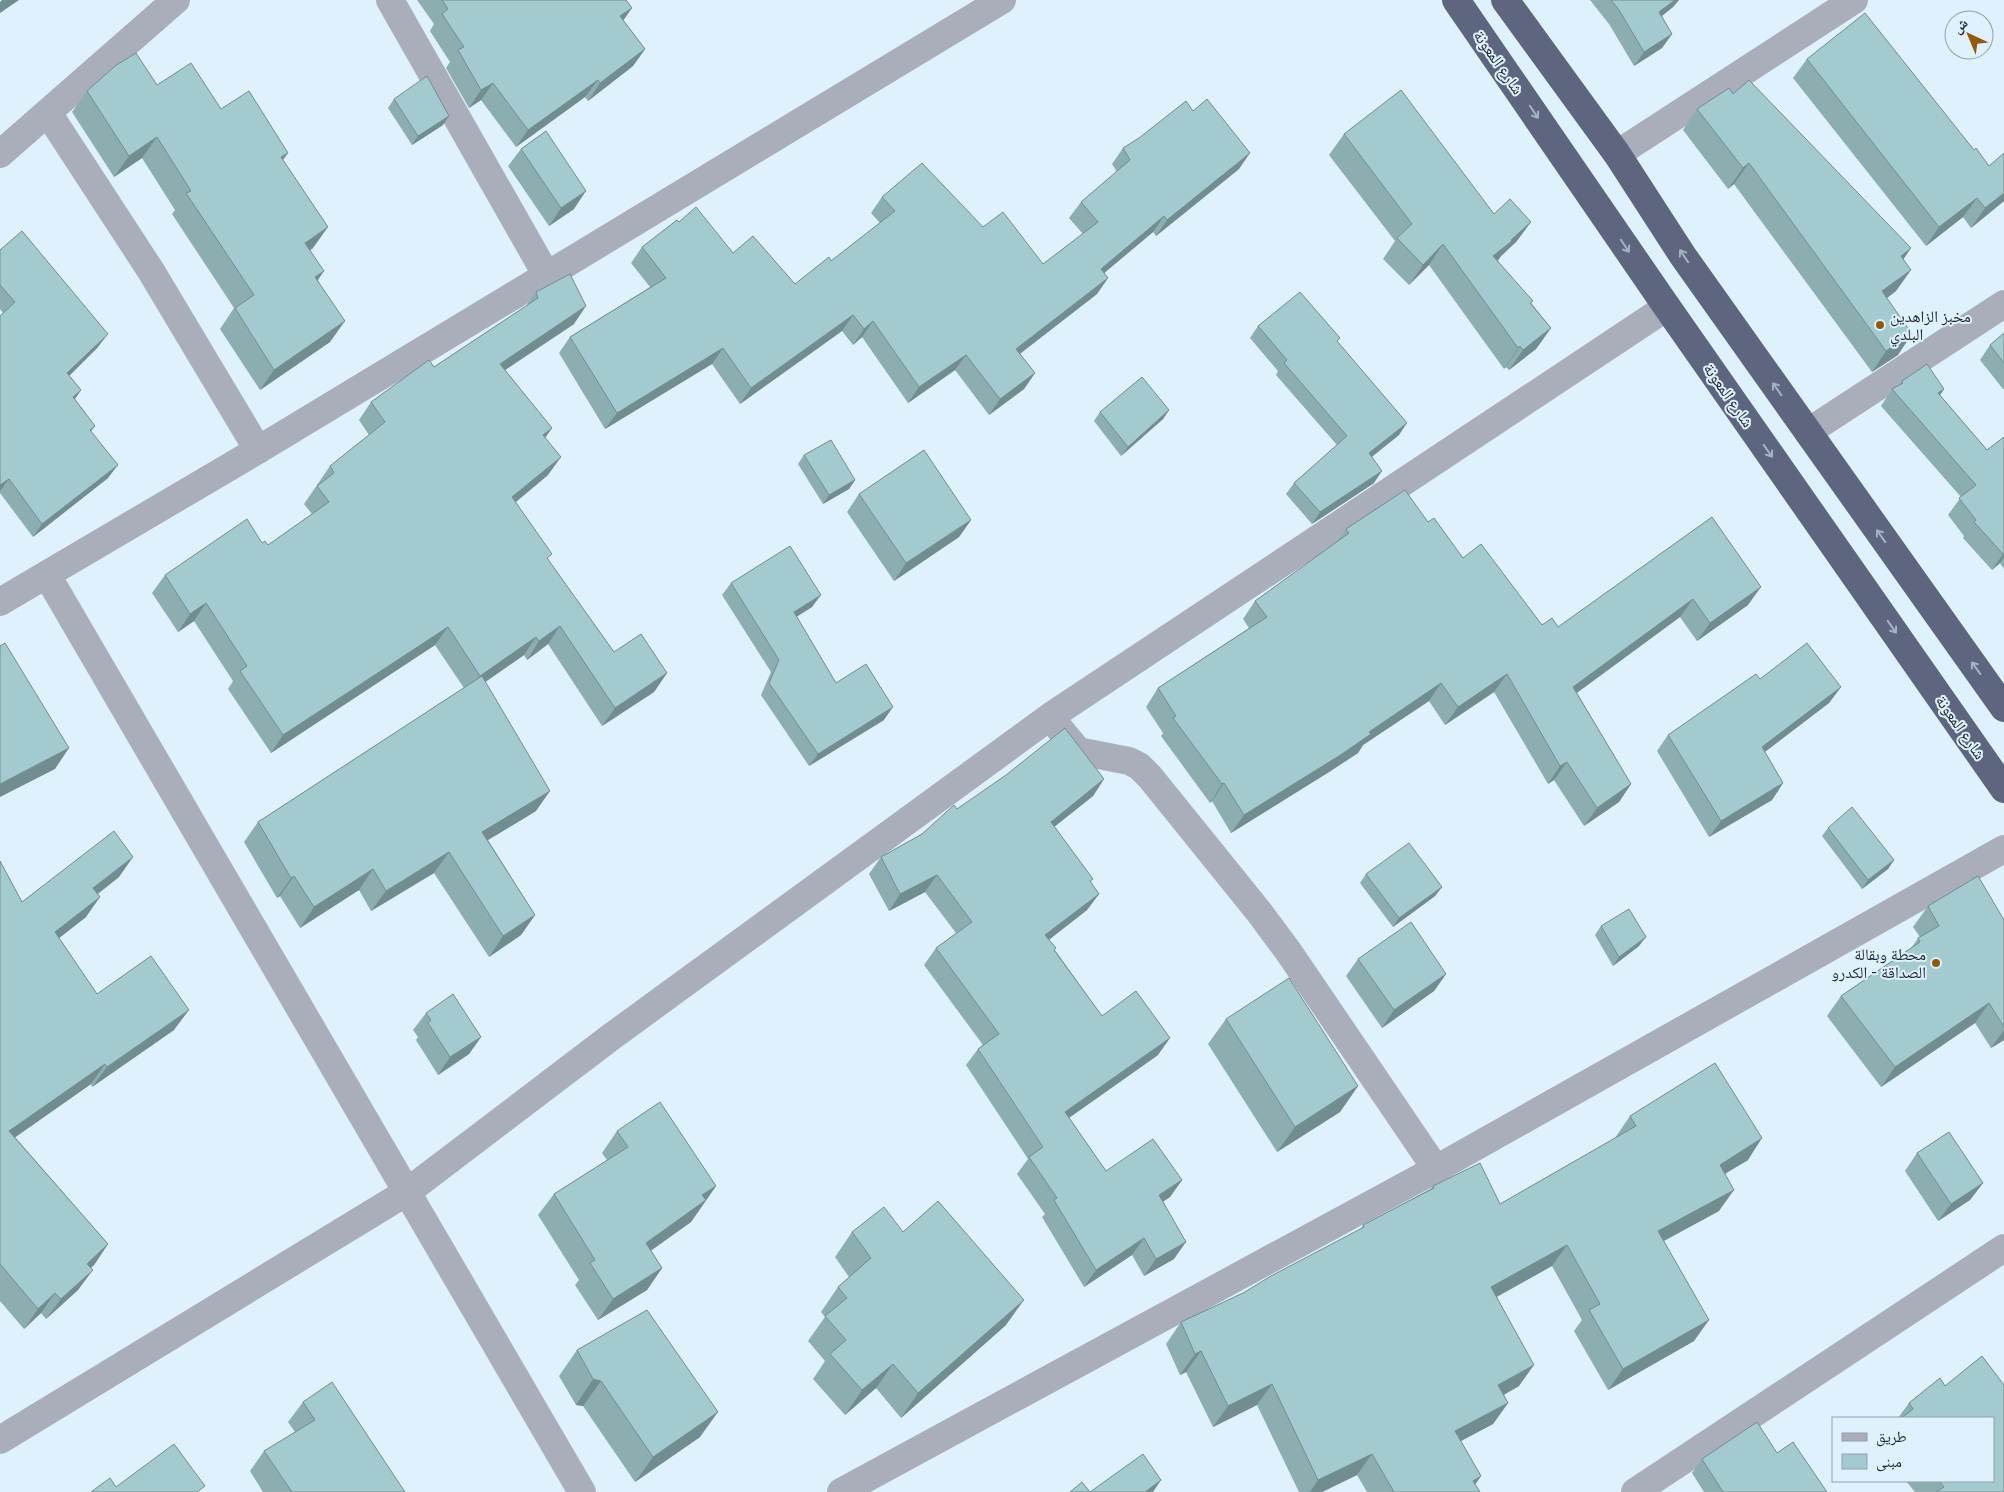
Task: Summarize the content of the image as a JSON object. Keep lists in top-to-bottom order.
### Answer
{
  "streets": {
    "highway": ["شارع المعونة"]
  },
  "places": ["مخبز الزاهدين البلدي", "محطة وبقالة الصداقة - الكدرو"],
  "legend": ["طريق", "مبنى"],
  "north": "top left"
}
